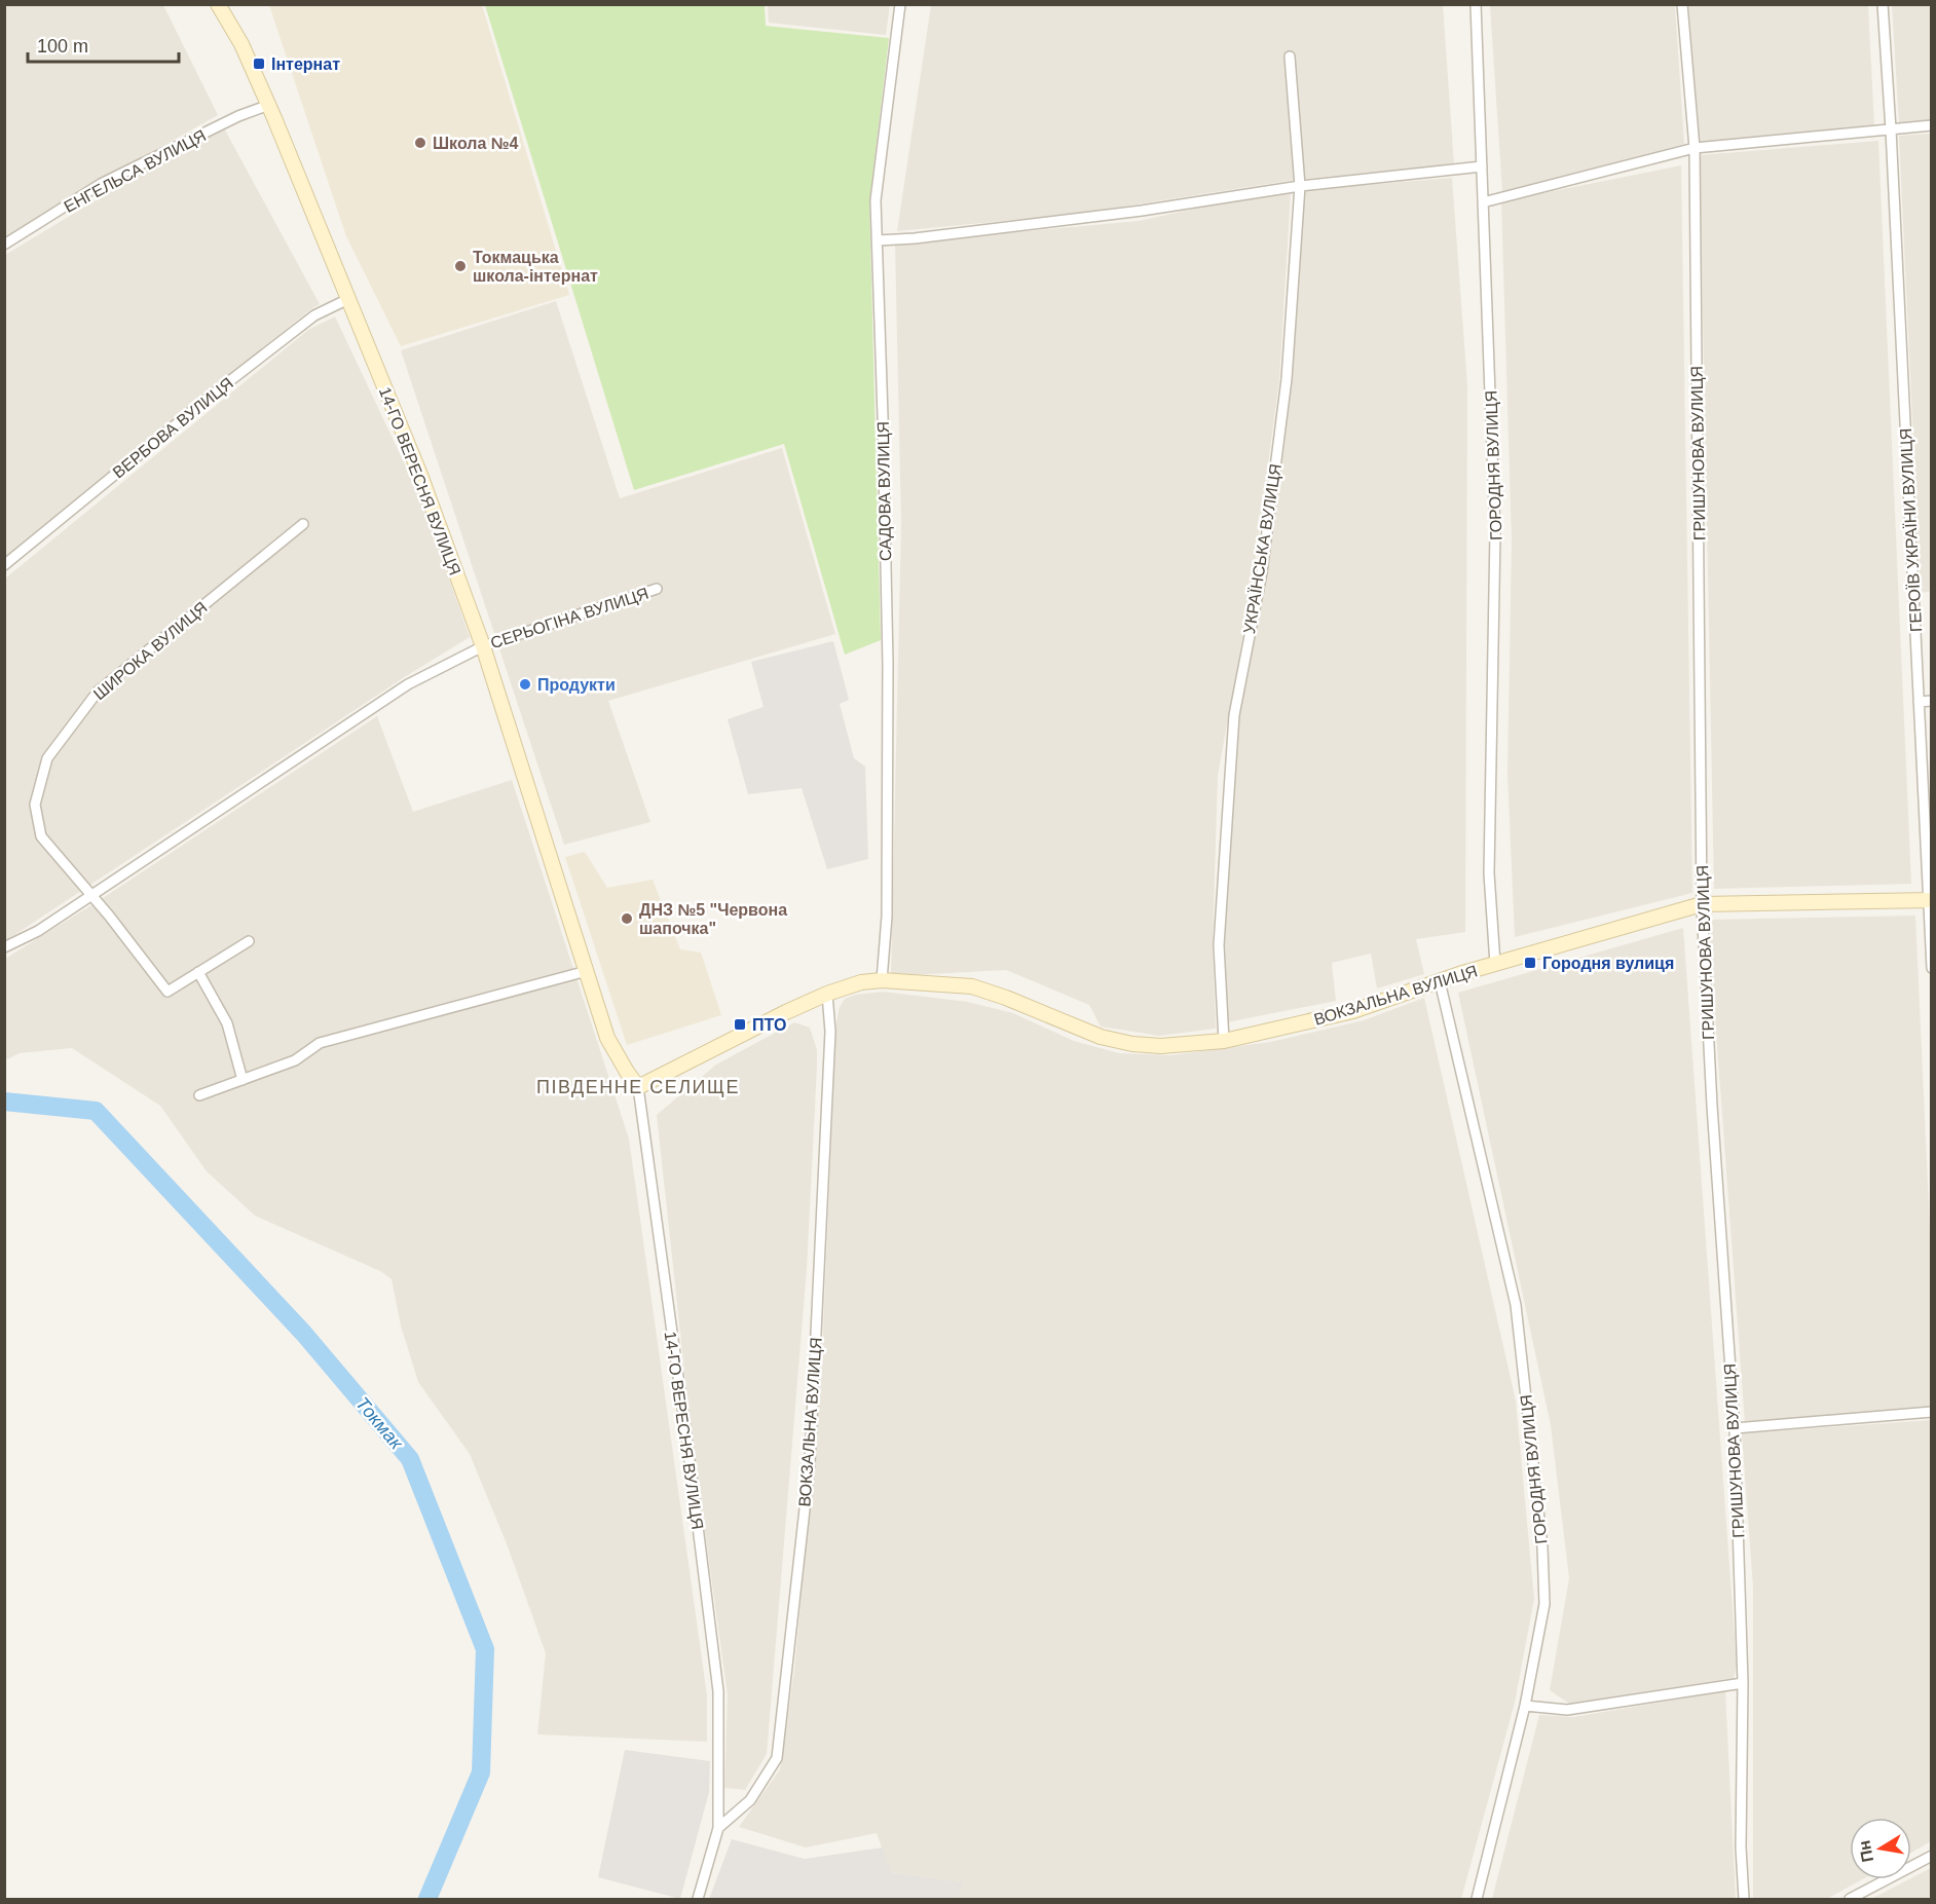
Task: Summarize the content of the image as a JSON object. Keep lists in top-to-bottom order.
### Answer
{
  "streets": {
    "street": [
      "ЕНГЕЛЬСА ВУЛИЦЯ",
      "ВЕРБОВА ВУЛИЦЯ",
      "ГРИШУНОВА ВУЛИЦЯ",
      "ГОРОДНЯ ВУЛИЦЯ",
      "14-ГО ВЕРЕСНЯ ВУЛИЦЯ",
      "САДОВА ВУЛИЦЯ",
      "ГЕРОЇВ УКРАЇНИ ВУЛИЦЯ",
      "УКРАЇНСЬКА ВУЛИЦЯ",
      "СЕРЬОГІНА ВУЛИЦЯ",
      "ШИРОКА ВУЛИЦЯ",
      "ВОКЗАЛЬНА ВУЛИЦЯ"
    ]
  },
  "crossings": [
    ["ЕНГЕЛЬСА ВУЛИЦЯ", "14-ГО ВЕРЕСНЯ ВУЛИЦЯ"],
    ["ВЕРБОВА ВУЛИЦЯ", "14-ГО ВЕРЕСНЯ ВУЛИЦЯ"],
    ["ГРИШУНОВА ВУЛИЦЯ", "ВОКЗАЛЬНА ВУЛИЦЯ"],
    ["ГОРОДНЯ ВУЛИЦЯ", "ВОКЗАЛЬНА ВУЛИЦЯ"],
    ["14-ГО ВЕРЕСНЯ ВУЛИЦЯ", "СЕРЬОГІНА ВУЛИЦЯ"],
    ["14-ГО ВЕРЕСНЯ ВУЛИЦЯ", "ВОКЗАЛЬНА ВУЛИЦЯ"],
    ["САДОВА ВУЛИЦЯ", "ВОКЗАЛЬНА ВУЛИЦЯ"],
    ["ГЕРОЇВ УКРАЇНИ ВУЛИЦЯ", "ВОКЗАЛЬНА ВУЛИЦЯ"],
    ["УКРАЇНСЬКА ВУЛИЦЯ", "ВОКЗАЛЬНА ВУЛИЦЯ"]
  ],
  "districts": ["ПІВДЕННЕ СЕЛИЩЕ"],
  "water": ["Токмак"],
  "places": {
    "transit": ["Інтернат", "Городня вулиця", "ПТО"],
    "other": [
      "Школа №4",
      "Токмацька школа-інтернат",
      "Продукти",
      "ДНЗ №5 \"Червона шапочка\""
    ]
  },
  "scale_bar": "100 m",
  "north": "left"
}
